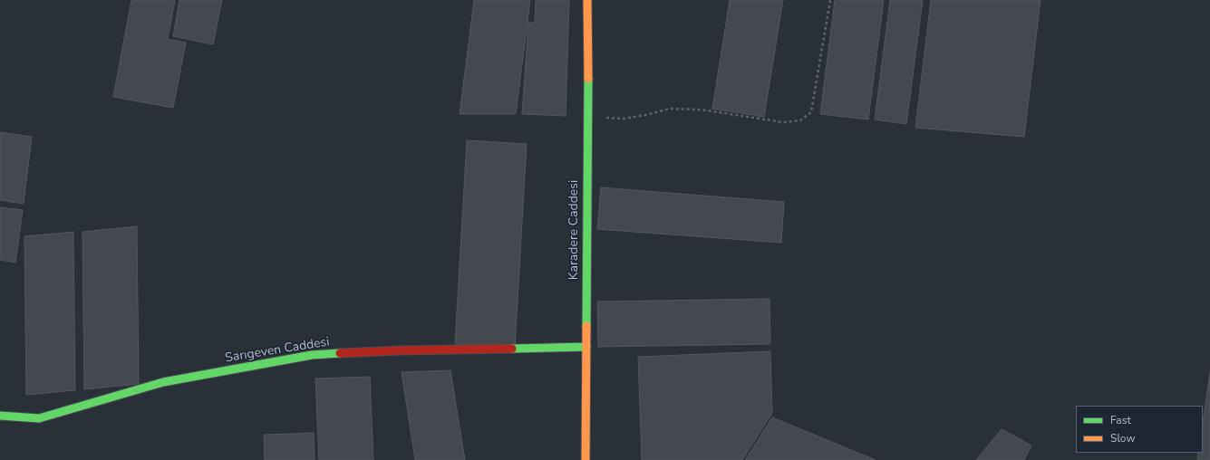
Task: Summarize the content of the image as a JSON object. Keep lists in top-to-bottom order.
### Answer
{
  "streets": {
    "street": ["Karadere Caddesi", "Sarıgeven Caddesi"]
  },
  "crossings": [
    ["Karadere Caddesi", "Sarıgeven Caddesi"]
  ],
  "legend": ["Fast", "Slow"]
}
